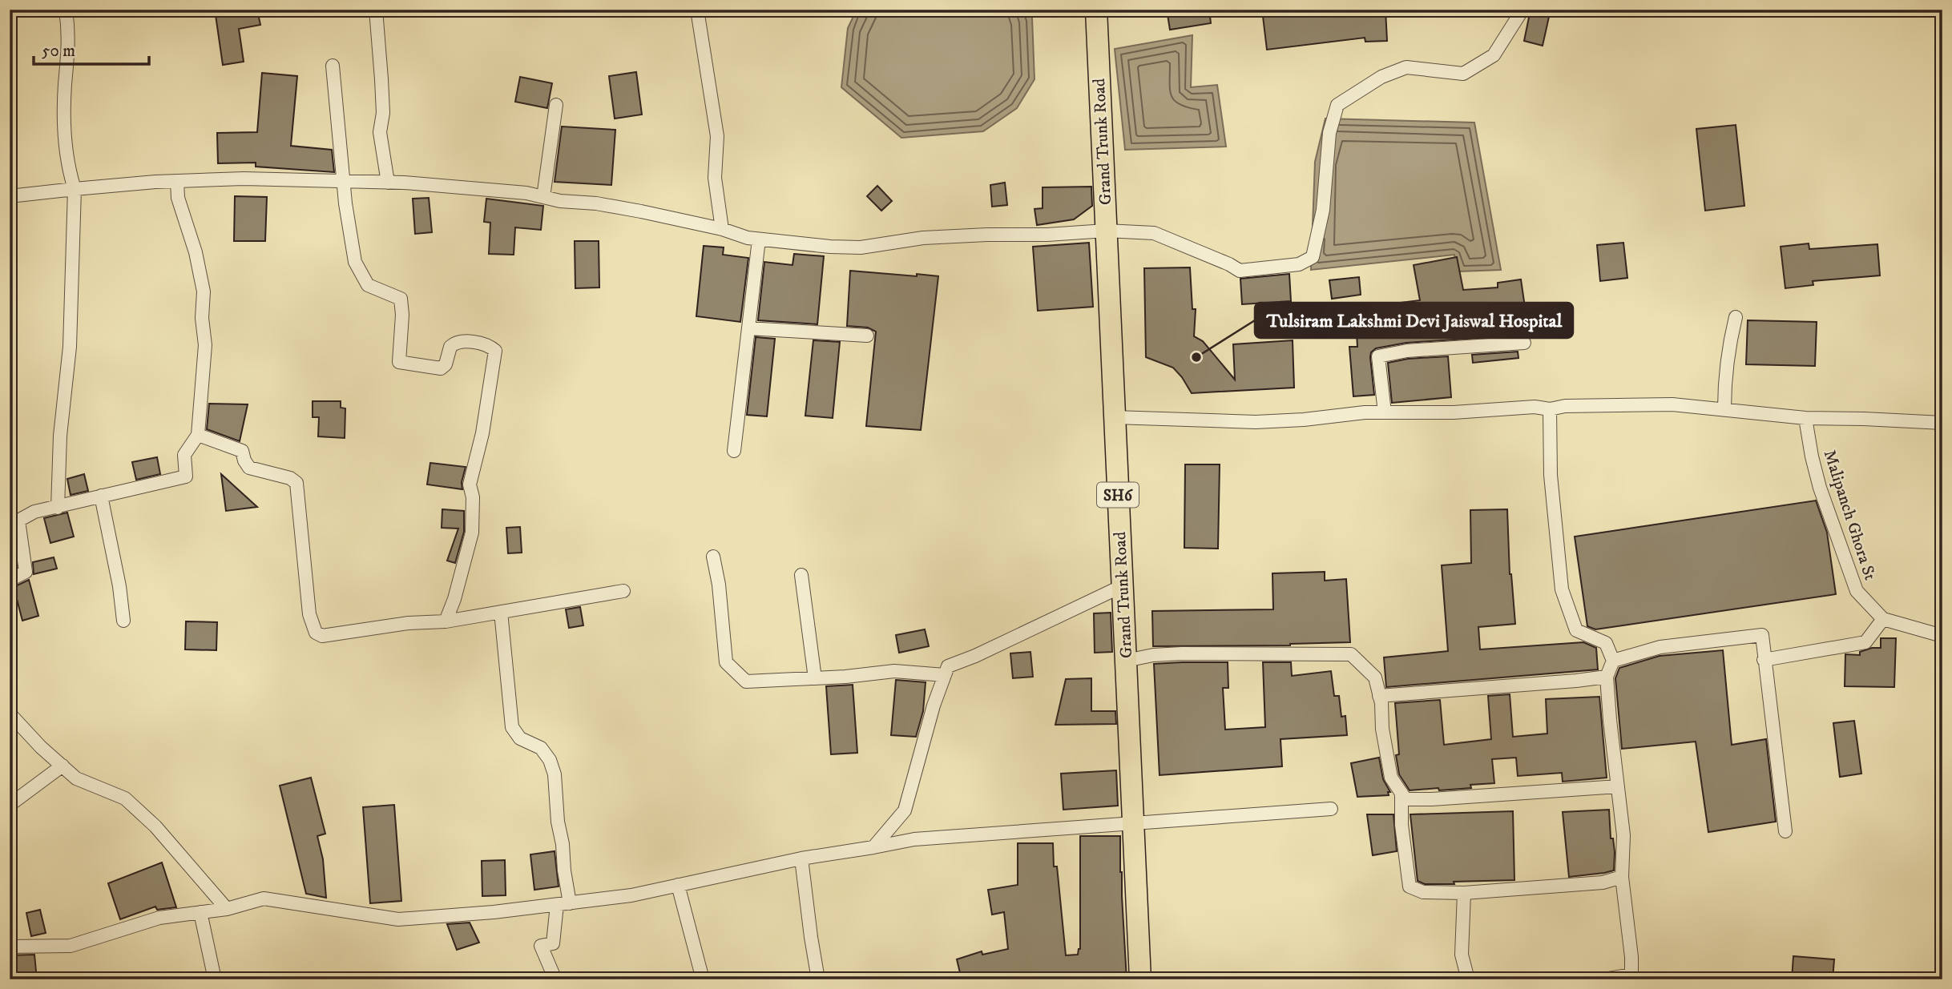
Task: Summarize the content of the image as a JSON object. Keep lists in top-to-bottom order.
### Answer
{
  "streets": {
    "main road": ["Grand Trunk Road", "SH6"],
    "street": ["Malipanch Ghora St"]
  },
  "places": ["Tulsiram Lakshmi Devi Jaiswal Hospital"],
  "scale_bar": "50 m"
}
